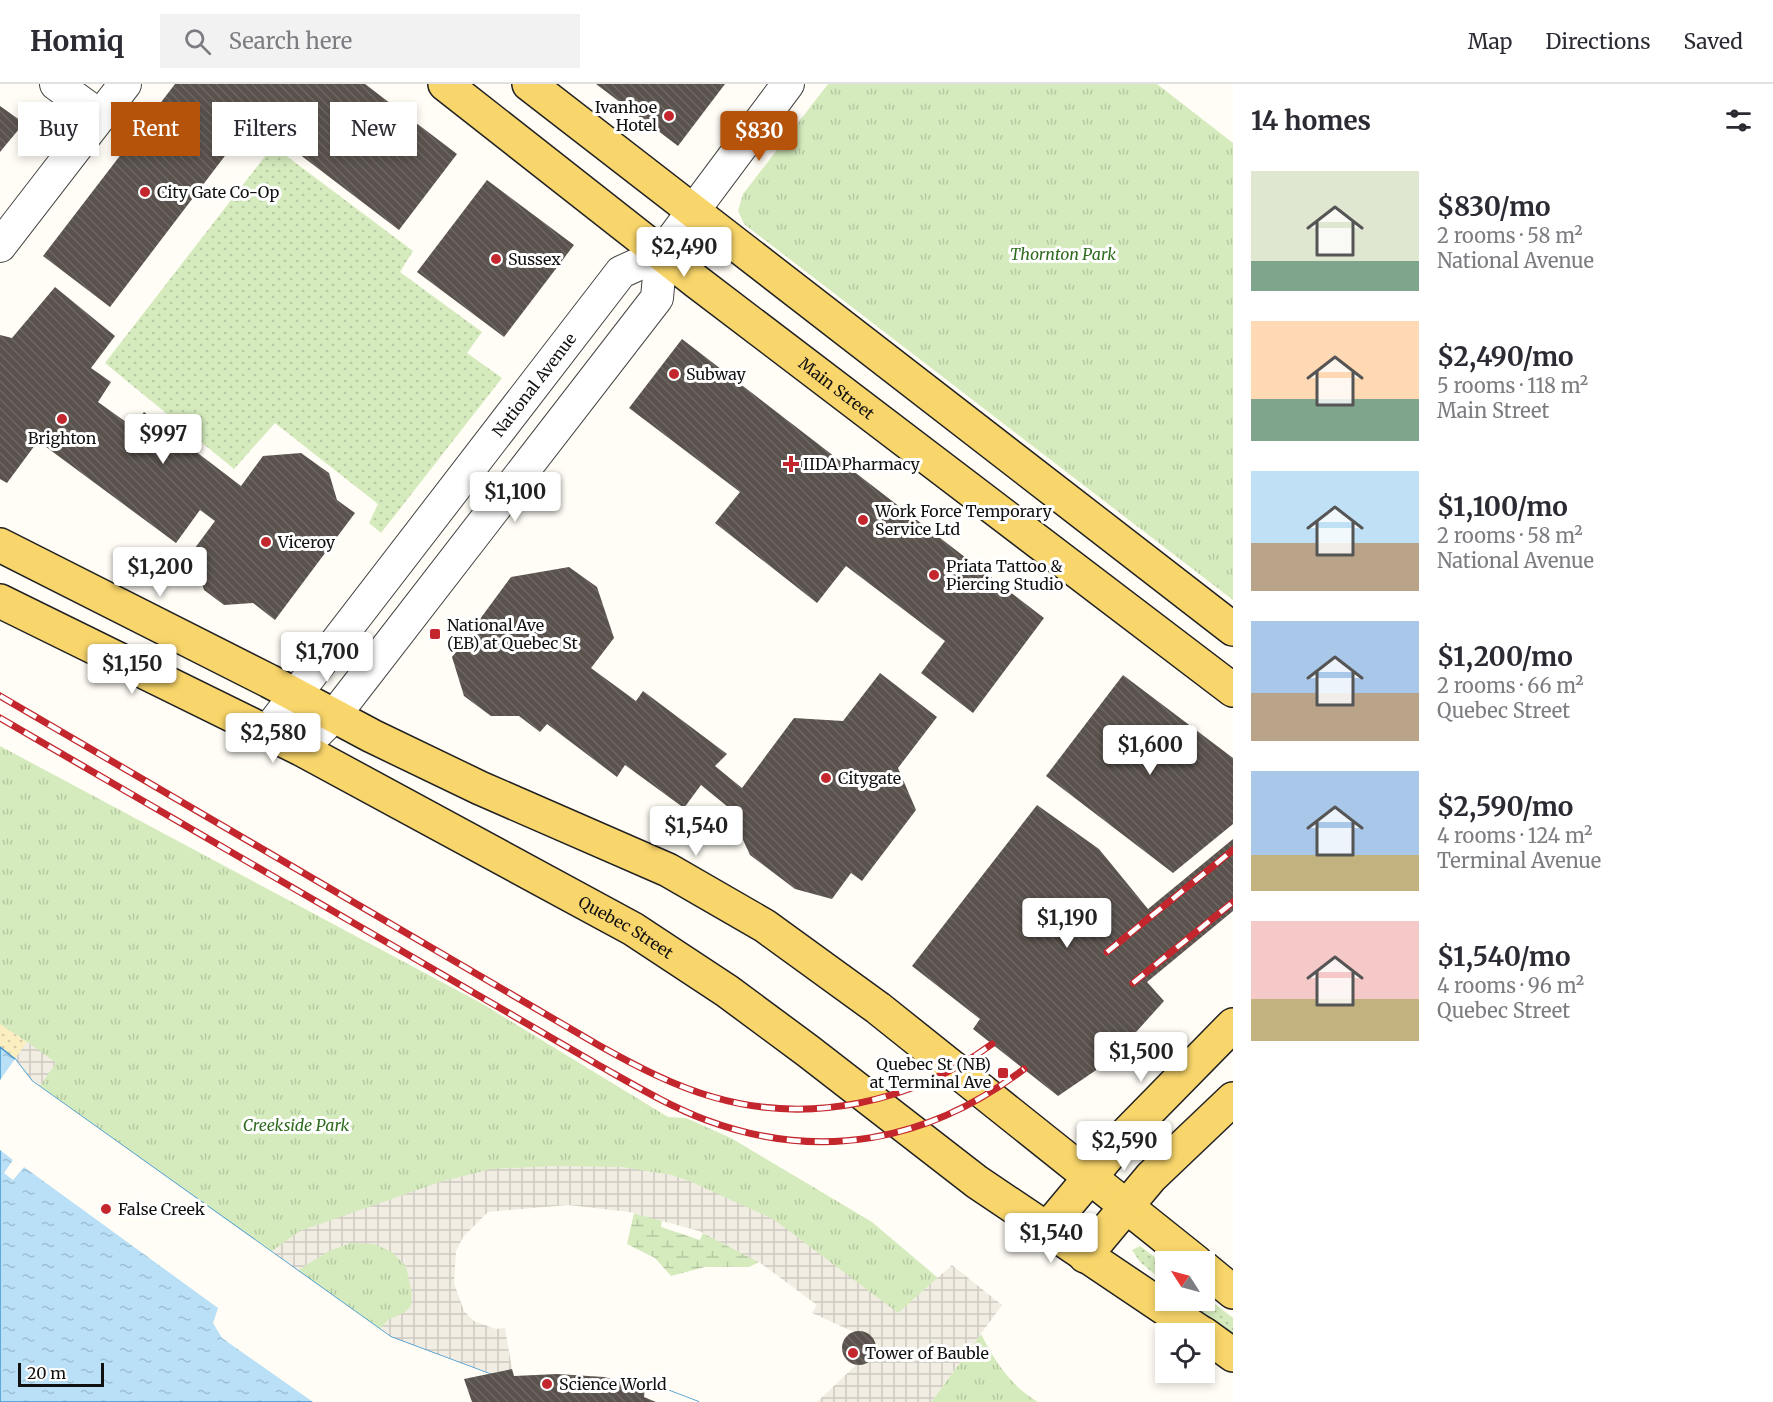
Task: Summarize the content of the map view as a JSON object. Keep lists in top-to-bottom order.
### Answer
{
  "streets": {
    "main road": ["Main Street", "Quebec Street"],
    "street": ["National Avenue"]
  },
  "crossings": [
    ["National Avenue", "Main Street"],
    ["National Avenue", "Quebec Street"]
  ],
  "parks": ["Thornton Park", "Creekside Park"],
  "places": {
    "other": [
      "Ivanhoe Hotel",
      "City Gate Co-Op",
      "Sussex",
      "Subway",
      "Brighton",
      "Work Force Temporary Service Ltd",
      "Viceroy",
      "Priata Tattoo & Piercing Studio",
      "Citygate",
      "False Creek",
      "Tower of Bauble",
      "Science World"
    ],
    "health": ["IIDA Pharmacy"],
    "transit": ["National Ave (EB) at Quebec St", "Quebec St (NB) at Terminal Ave"]
  },
  "scale_bar": "20 m",
  "north": "top left",
  "page": {
    "header": "Homiq",
    "search": "Search here",
    "nav": ["Map", "Directions", "Saved"],
    "heading": "14 homes",
    "chip": [
      "Buy",
      "Rent",
      "Filters",
      "New"
    ],
    "price": [
      "$830",
      "$2,490",
      "$997",
      "$1,100",
      "$1,200",
      "$1,700",
      "$1,150",
      "$2,580",
      "$1,600",
      "$1,540",
      "$1,190",
      "$1,500",
      "$2,590",
      "$1,540"
    ],
    "list": [
      {
        "name": "$830/mo",
        "note": "2 rooms · 58 m² · National Avenue"
      },
      {
        "name": "$2,490/mo",
        "note": "5 rooms · 118 m² · Main Street"
      },
      {
        "name": "$1,100/mo",
        "note": "2 rooms · 58 m² · National Avenue"
      },
      {
        "name": "$1,200/mo",
        "note": "2 rooms · 66 m² · Quebec Street"
      },
      {
        "name": "$2,590/mo",
        "note": "4 rooms · 124 m² · Terminal Avenue"
      },
      {
        "name": "$1,540/mo",
        "note": "4 rooms · 96 m² · Quebec Street"
      }
    ],
    "scale": "20 m"
  }
}
